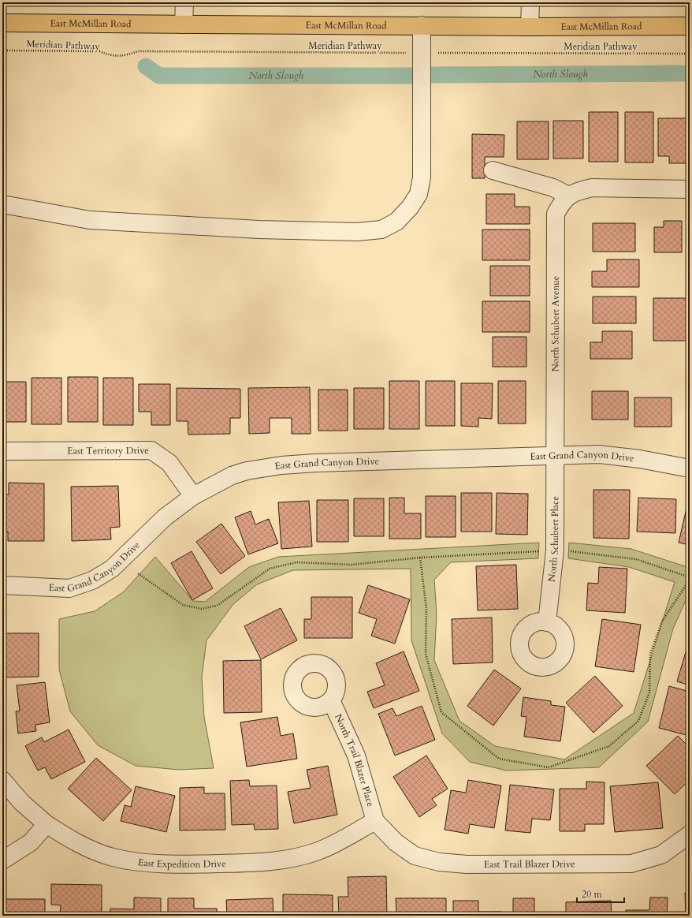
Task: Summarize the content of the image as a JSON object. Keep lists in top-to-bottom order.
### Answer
{
  "streets": {
    "main road": ["East McMillan Road"],
    "street": [
      "North Schubert Avenue",
      "East Territory Drive",
      "East Grand Canyon Drive",
      "North Schubert Place",
      "North Trail Blazer Place",
      "East Expedition Drive",
      "East Trail Blazer Drive"
    ],
    "path": ["Meridian Pathway"]
  },
  "crossings": [
    ["North Schubert Avenue", "East Grand Canyon Drive"],
    ["North Schubert Avenue", "North Schubert Place"],
    ["East Territory Drive", "East Grand Canyon Drive"],
    ["East Grand Canyon Drive", "North Schubert Place"],
    ["North Trail Blazer Place", "East Expedition Drive"],
    ["North Trail Blazer Place", "East Trail Blazer Drive"],
    ["East Expedition Drive", "East Trail Blazer Drive"]
  ],
  "water": ["North Slough"],
  "scale_bar": "20 m"
}
